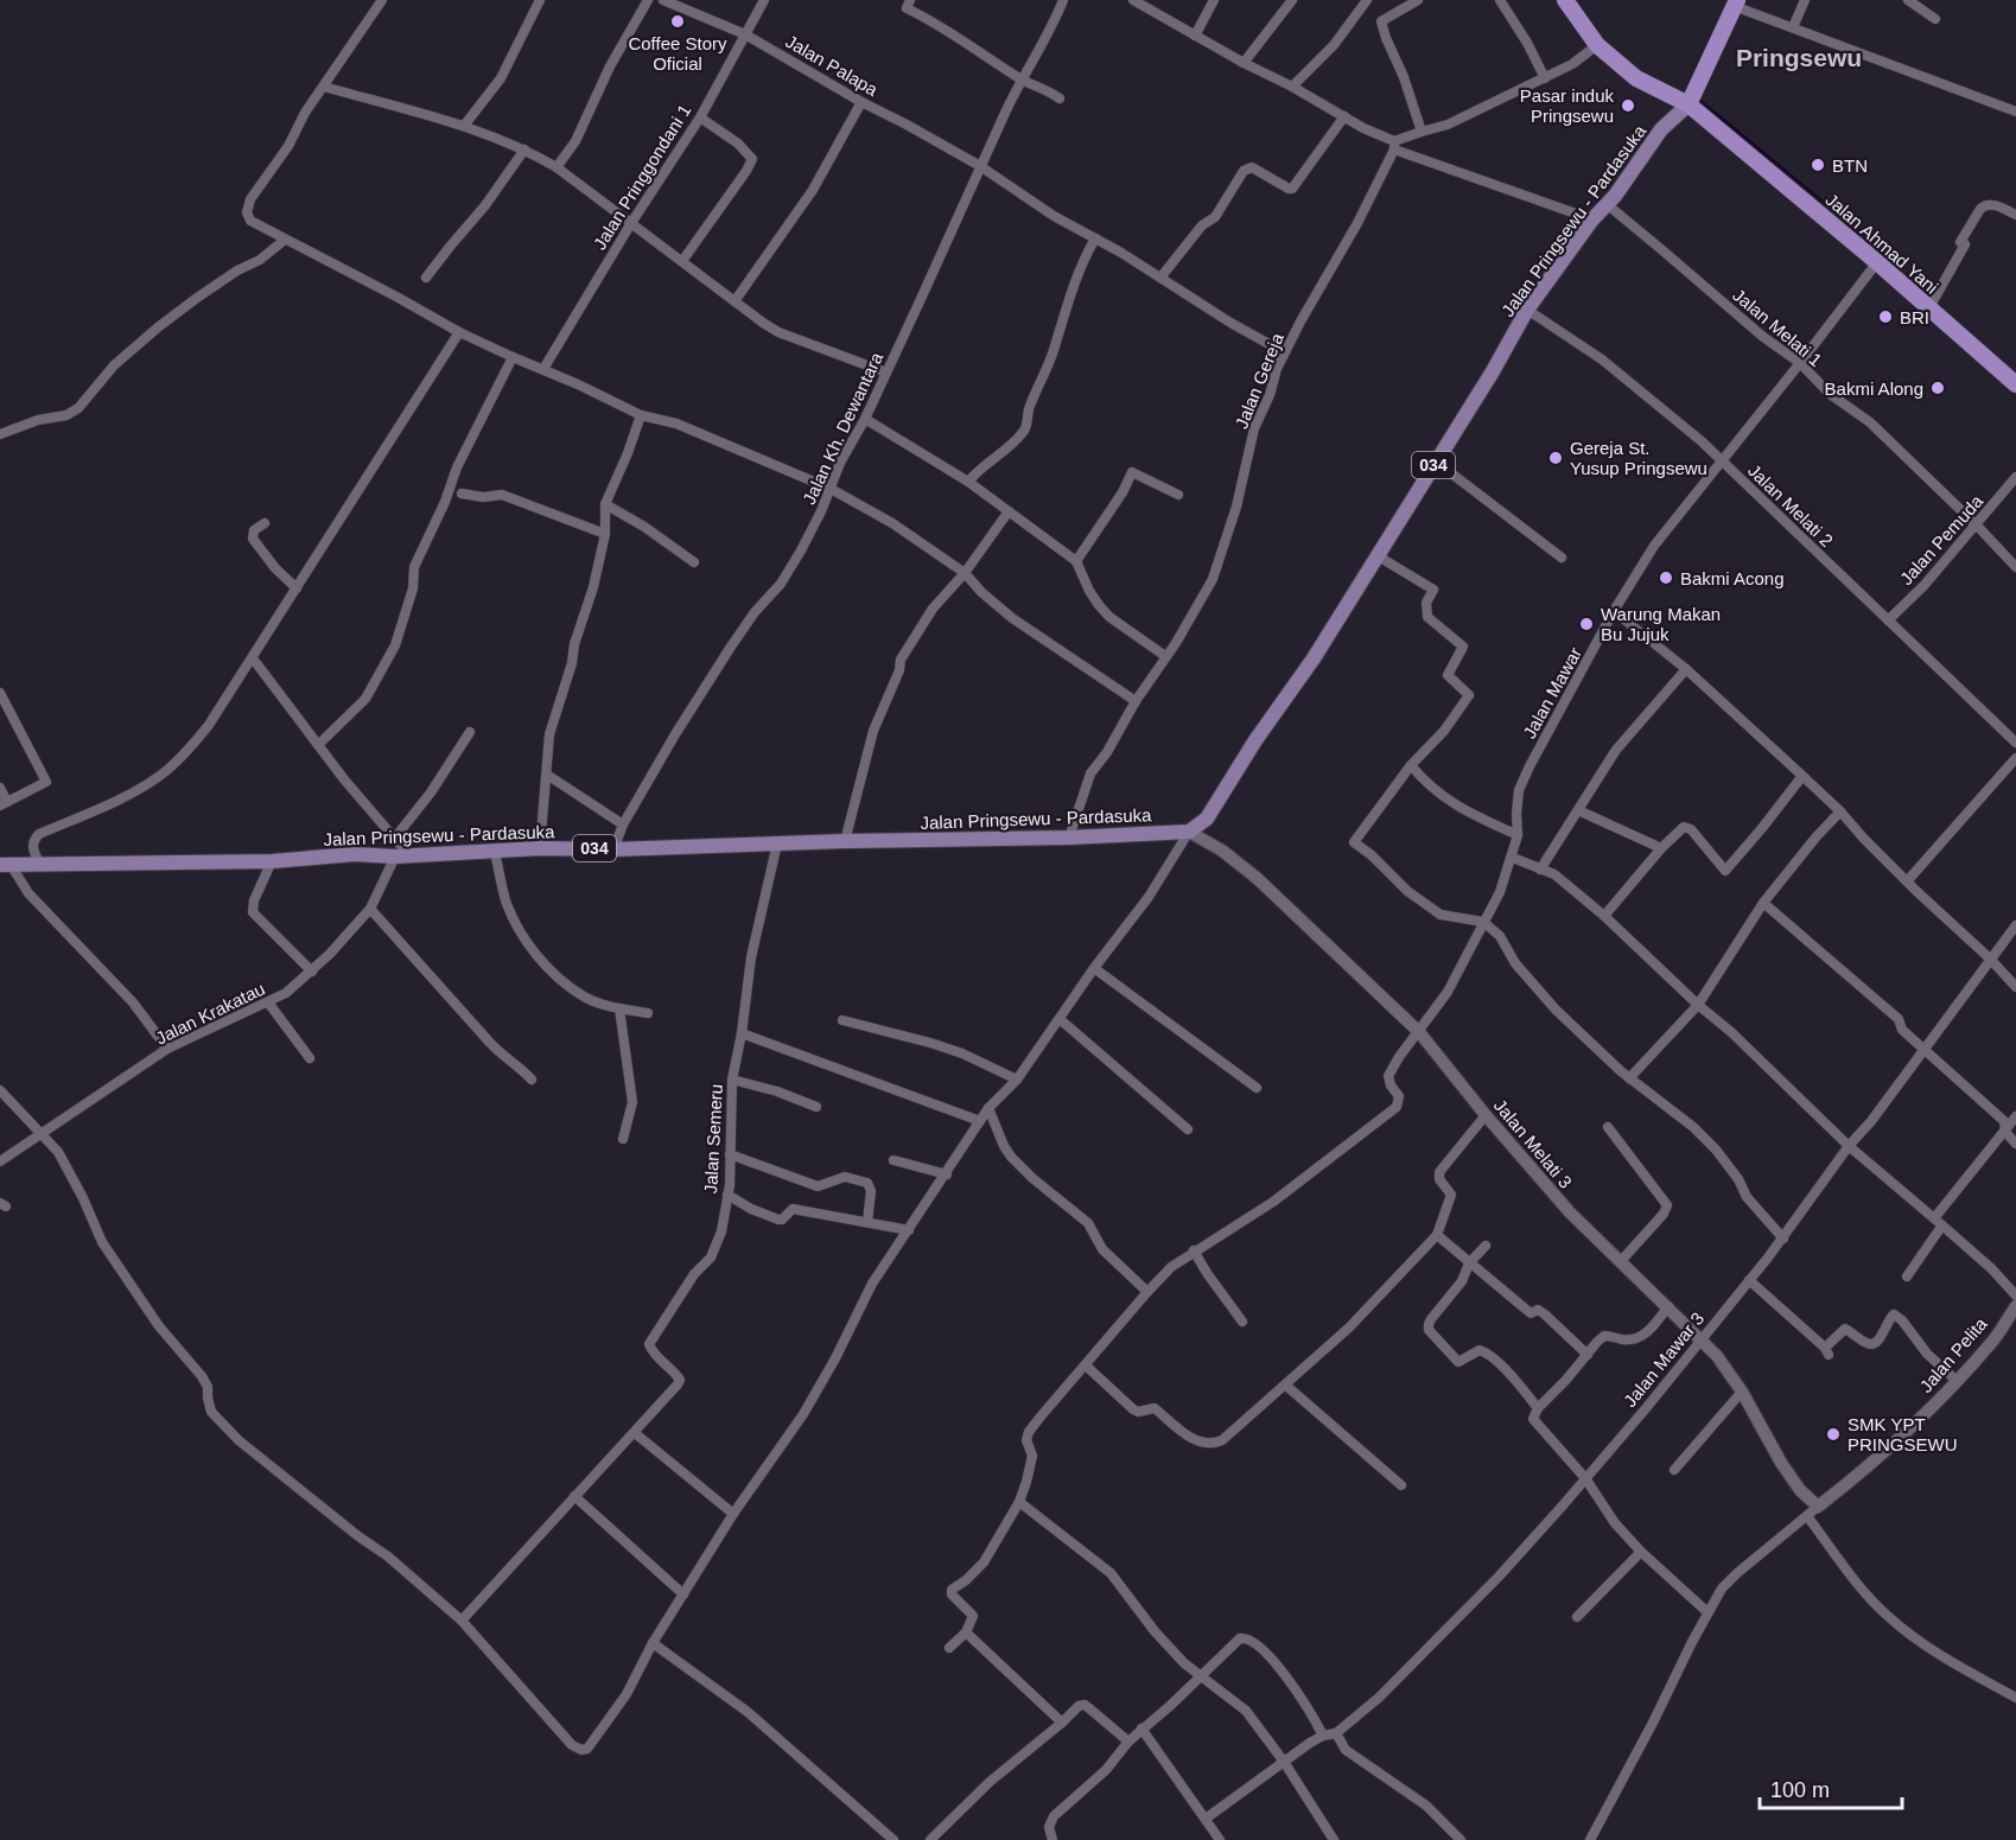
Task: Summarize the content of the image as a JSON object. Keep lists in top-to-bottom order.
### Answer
{
  "streets": {
    "highway": ["Jalan Ahmad Yani"],
    "main road": ["Jalan Pringsewu - Pardasuka", "034"],
    "street": [
      "Jalan Palapa",
      "Jalan Pringgondani 1",
      "Jalan Melati 1",
      "Jalan Gereja",
      "Jalan Kh. Dewantara",
      "Jalan Melati 2",
      "Jalan Pemuda",
      "Jalan Mawar",
      "Jalan Krakatau",
      "Jalan Semeru",
      "Jalan Melati 3",
      "Jalan Pelita",
      "Jalan Mawar 3"
    ]
  },
  "crossings": [
    ["Jalan Palapa", "Jalan Pringgondani 1"],
    ["Jalan Palapa", "Jalan Gereja"],
    ["Jalan Palapa", "Jalan Kh. Dewantara"],
    ["Jalan Pringsewu - Pardasuka", "Jalan Ahmad Yani"],
    ["Jalan Pringsewu - Pardasuka", "Jalan Melati 1"],
    ["Jalan Pringsewu - Pardasuka", "Jalan Gereja"],
    ["Jalan Pringsewu - Pardasuka", "Jalan Kh. Dewantara"],
    ["Jalan Pringsewu - Pardasuka", "Jalan Melati 2"],
    ["Jalan Pringsewu - Pardasuka", "Jalan Krakatau"],
    ["Jalan Pringsewu - Pardasuka", "Jalan Semeru"],
    ["Jalan Pringsewu - Pardasuka", "Jalan Melati 3"],
    ["Jalan Ahmad Yani", "Jalan Mawar"],
    ["Jalan Melati 1", "Jalan Pemuda"],
    ["Jalan Melati 1", "Jalan Mawar"],
    ["Jalan Melati 2", "Jalan Pemuda"],
    ["Jalan Melati 2", "Jalan Mawar"],
    ["Jalan Mawar", "Jalan Melati 3"],
    ["Jalan Melati 3", "Jalan Pelita"],
    ["Jalan Melati 3", "Jalan Mawar 3"]
  ],
  "districts": ["Pringsewu"],
  "places": [
    "Coffee Story Oficial",
    "Pasar induk Pringsewu",
    "BTN",
    "BRI",
    "Bakmi Along",
    "Gereja St. Yusup Pringsewu",
    "Bakmi Acong",
    "Warung Makan Bu Jujuk",
    "SMK YPT PRINGSEWU"
  ],
  "scale_bar": "100 m"
}
